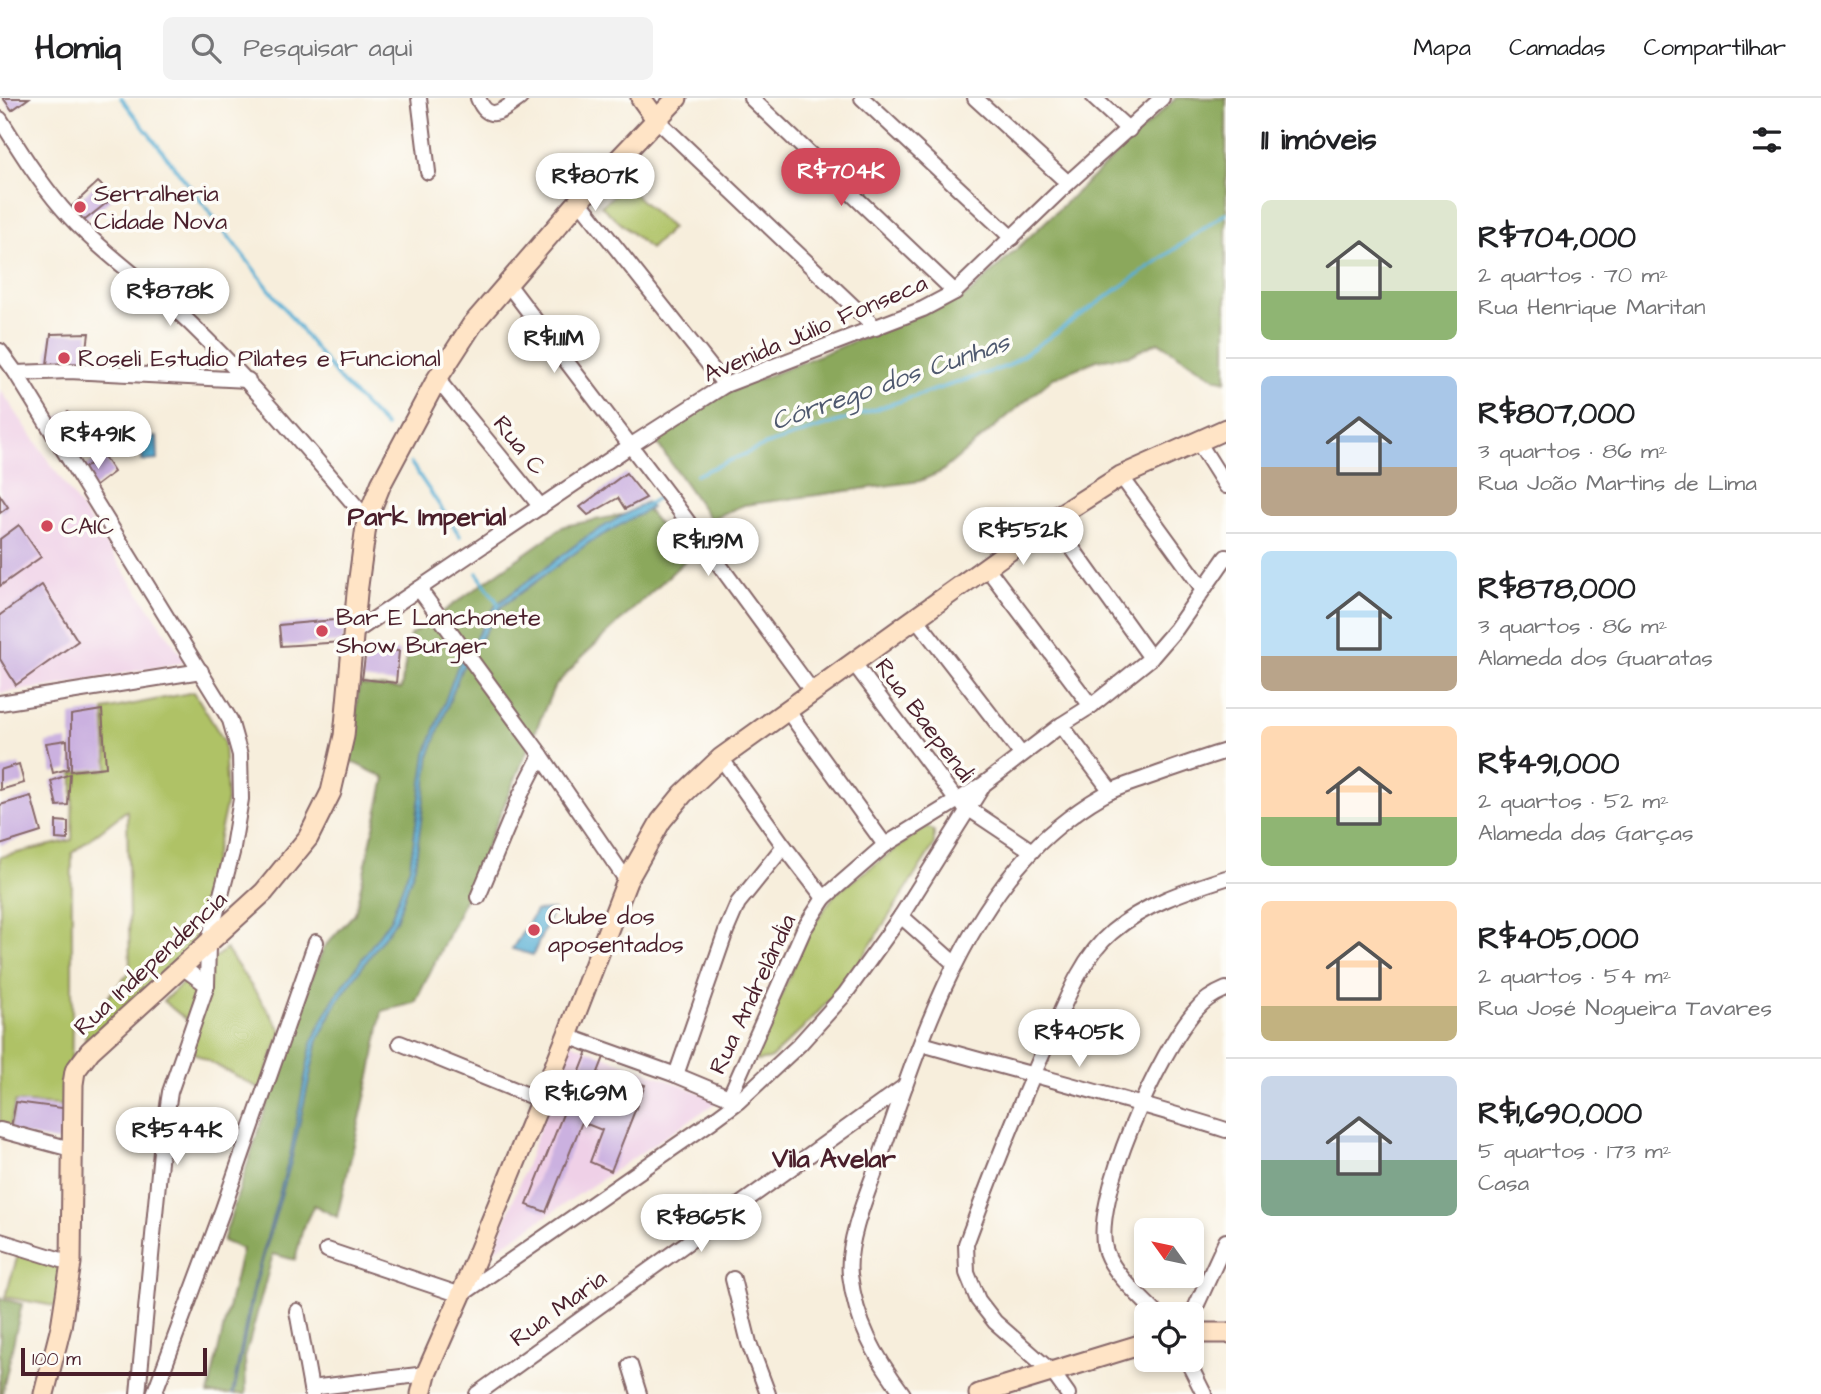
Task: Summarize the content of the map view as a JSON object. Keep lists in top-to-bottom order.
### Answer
{
  "streets": {
    "street": [
      "Avenida Júlio Fonseca",
      "Rua C",
      "Rua Baependi",
      "Rua Independencia",
      "Rua Andrelândia",
      "Rua Maria"
    ]
  },
  "crossings": [
    ["Avenida Júlio Fonseca", "Rua C"],
    ["Avenida Júlio Fonseca", "Rua Independencia"],
    ["Rua C", "Rua Independencia"],
    ["Rua Baependi", "Rua Andrelândia"]
  ],
  "districts": ["Park Imperial", "Vila Avelar"],
  "water": ["Córrego dos Cunhas"],
  "places": [
    "Serralheria Cidade Nova",
    "Roseli Estudio Pilates e Funcional",
    "CAIC",
    "Bar E Lanchonete Show Burger",
    "Clube dos aposentados"
  ],
  "scale_bar": "100 m",
  "north": "top left",
  "page": {
    "header": "Homiq",
    "search": "Pesquisar aqui",
    "nav": ["Mapa", "Camadas", "Compartilhar"],
    "heading": "11 imóveis",
    "price": [
      "R$704K",
      "R$807K",
      "R$878K",
      "R$1.11M",
      "R$491K",
      "R$552K",
      "R$1.19M",
      "R$405K",
      "R$1.69M",
      "R$544K",
      "R$865K"
    ],
    "list": [
      {
        "name": "R$704,000",
        "note": "2 quartos · 70 m² · Rua Henrique Maritan"
      },
      {
        "name": "R$807,000",
        "note": "3 quartos · 86 m² · Rua João Martins de Lima"
      },
      {
        "name": "R$878,000",
        "note": "3 quartos · 86 m² · Alameda dos Guaratas"
      },
      {
        "name": "R$491,000",
        "note": "2 quartos · 52 m² · Alameda das Garças"
      },
      {
        "name": "R$405,000",
        "note": "2 quartos · 54 m² · Rua José Nogueira Tavares"
      },
      {
        "name": "R$1,690,000",
        "note": "5 quartos · 173 m² · Casa"
      }
    ],
    "scale": "100 m"
  }
}
